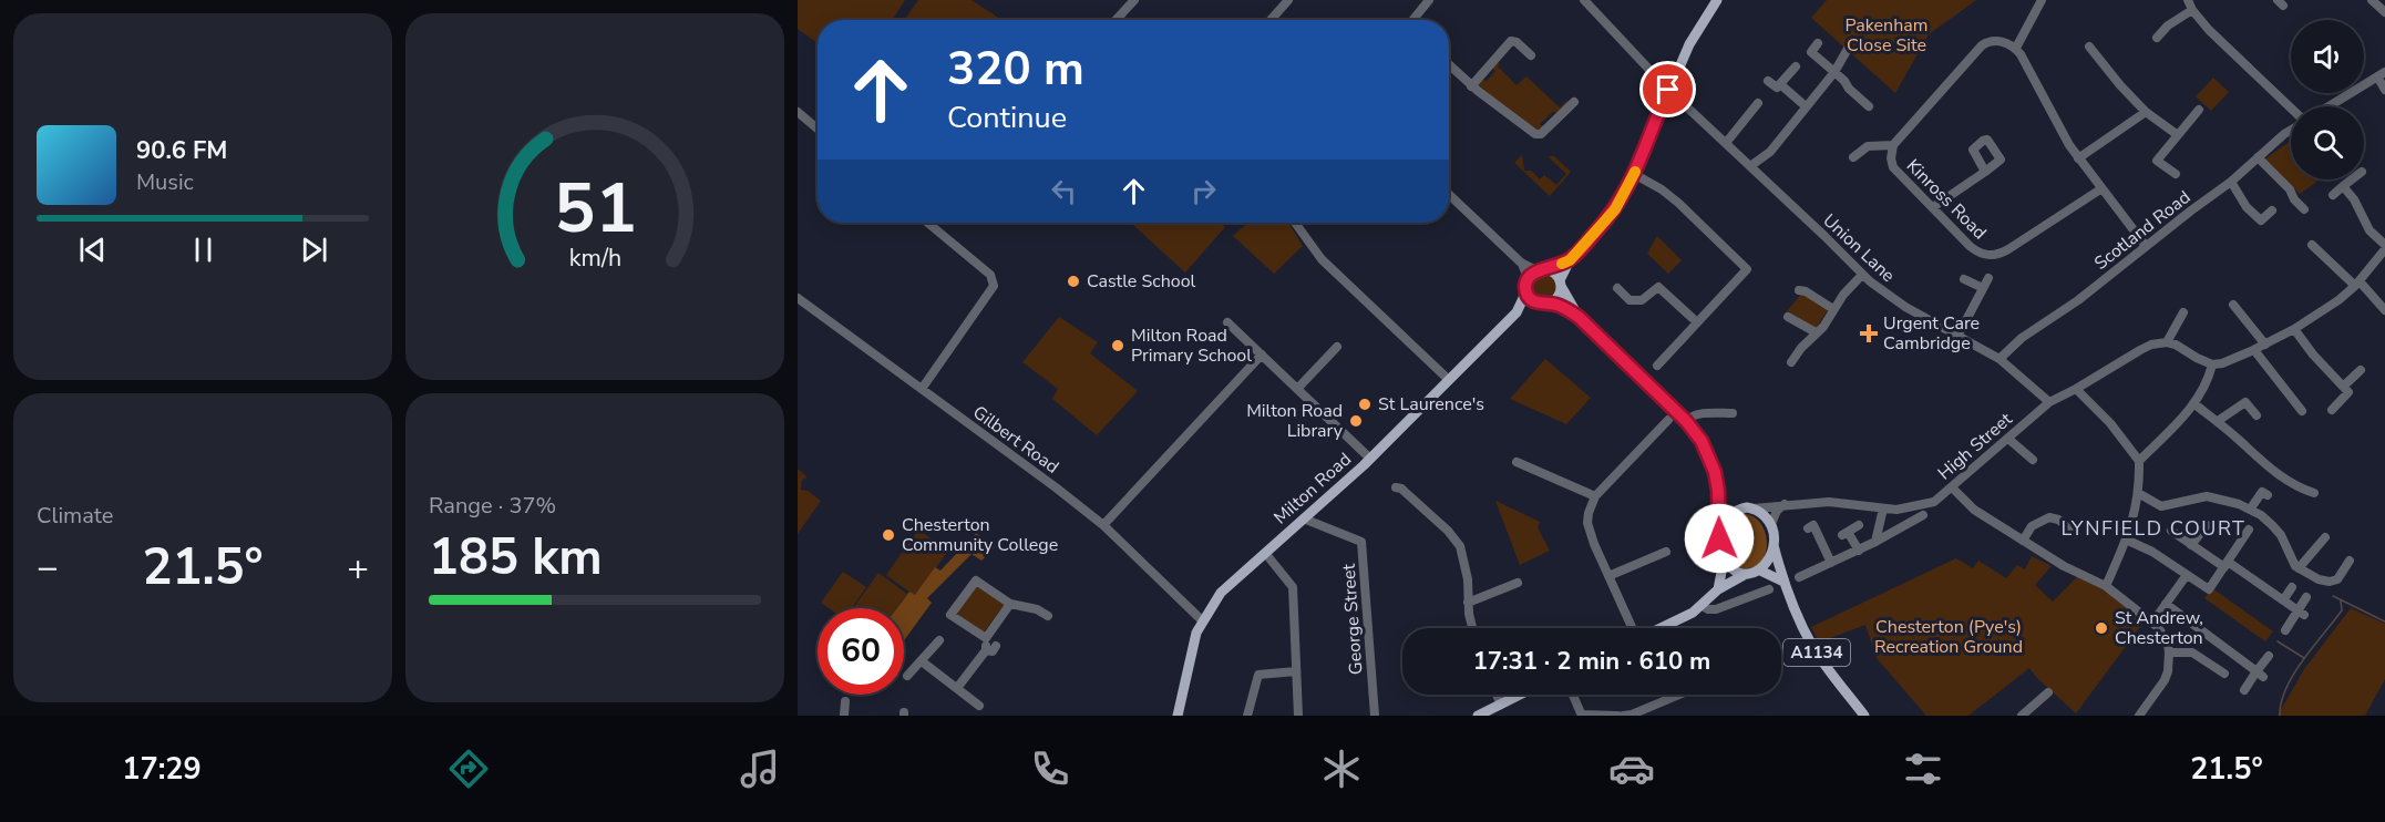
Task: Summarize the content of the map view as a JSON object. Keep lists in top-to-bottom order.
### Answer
{
  "streets": {
    "main road": ["Milton Road", "A1134"],
    "street": [
      "Kinross Road",
      "Scotland Road",
      "Union Lane",
      "Gilbert Road",
      "High Street",
      "George Street"
    ]
  },
  "crossings": [
    ["Scotland Road", "Union Lane"],
    ["Union Lane", "High Street"],
    ["Gilbert Road", "Milton Road"],
    ["High Street", "A1134"],
    ["Milton Road", "George Street"]
  ],
  "districts": ["LYNFIELD COURT"],
  "parks": ["Pakenham Close Site", "Chesterton (Pye's) Recreation Ground"],
  "places": {
    "other": [
      "Castle School",
      "Milton Road Primary School",
      "St Laurence's",
      "Milton Road Library",
      "Chesterton Community College",
      "St Andrew, Chesterton"
    ],
    "health": ["Urgent Care Cambridge"]
  },
  "page": {
    "turn": ["320 m", "Continue"],
    "song": ["90.6 FM", "Music"],
    "tile": [
      "Climate",
      ["Range · 37%", "185 km"]
    ],
    "heat": ["−", "21.5°", "+"],
    "limit": "60",
    "trip": "17:31 · 2 min · 610 m",
    "tabs": ["17:29", "21.5°"],
    "gauge": ["51", "km/h"]
  }
}
